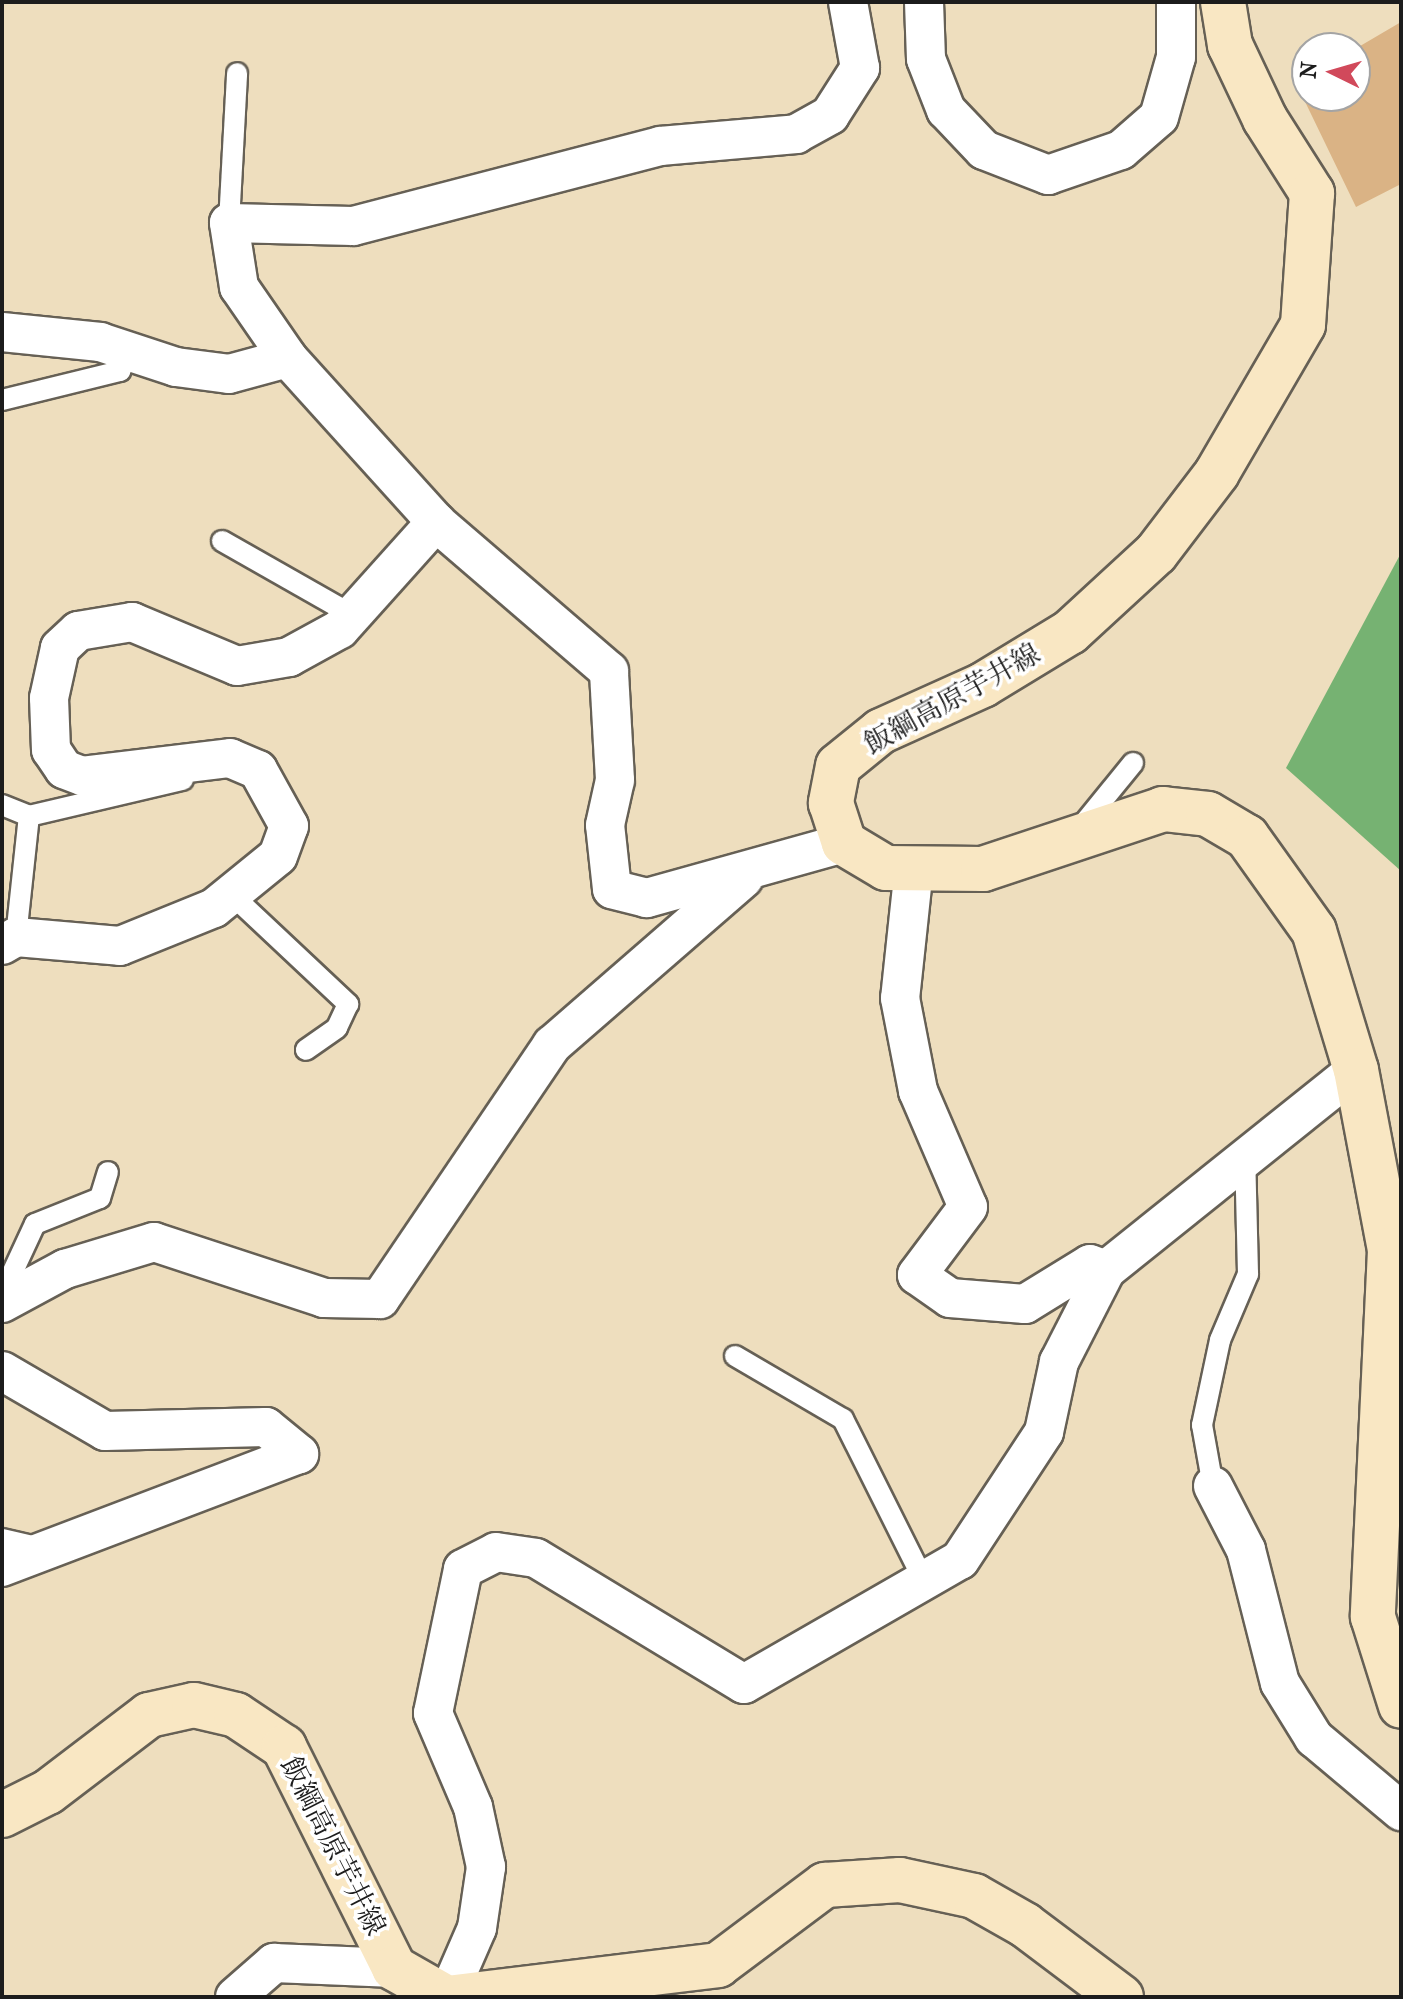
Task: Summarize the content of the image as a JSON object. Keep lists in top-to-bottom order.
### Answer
{
  "streets": {
    "main road": ["飯綱高原芋井線"]
  },
  "north": "left"
}
